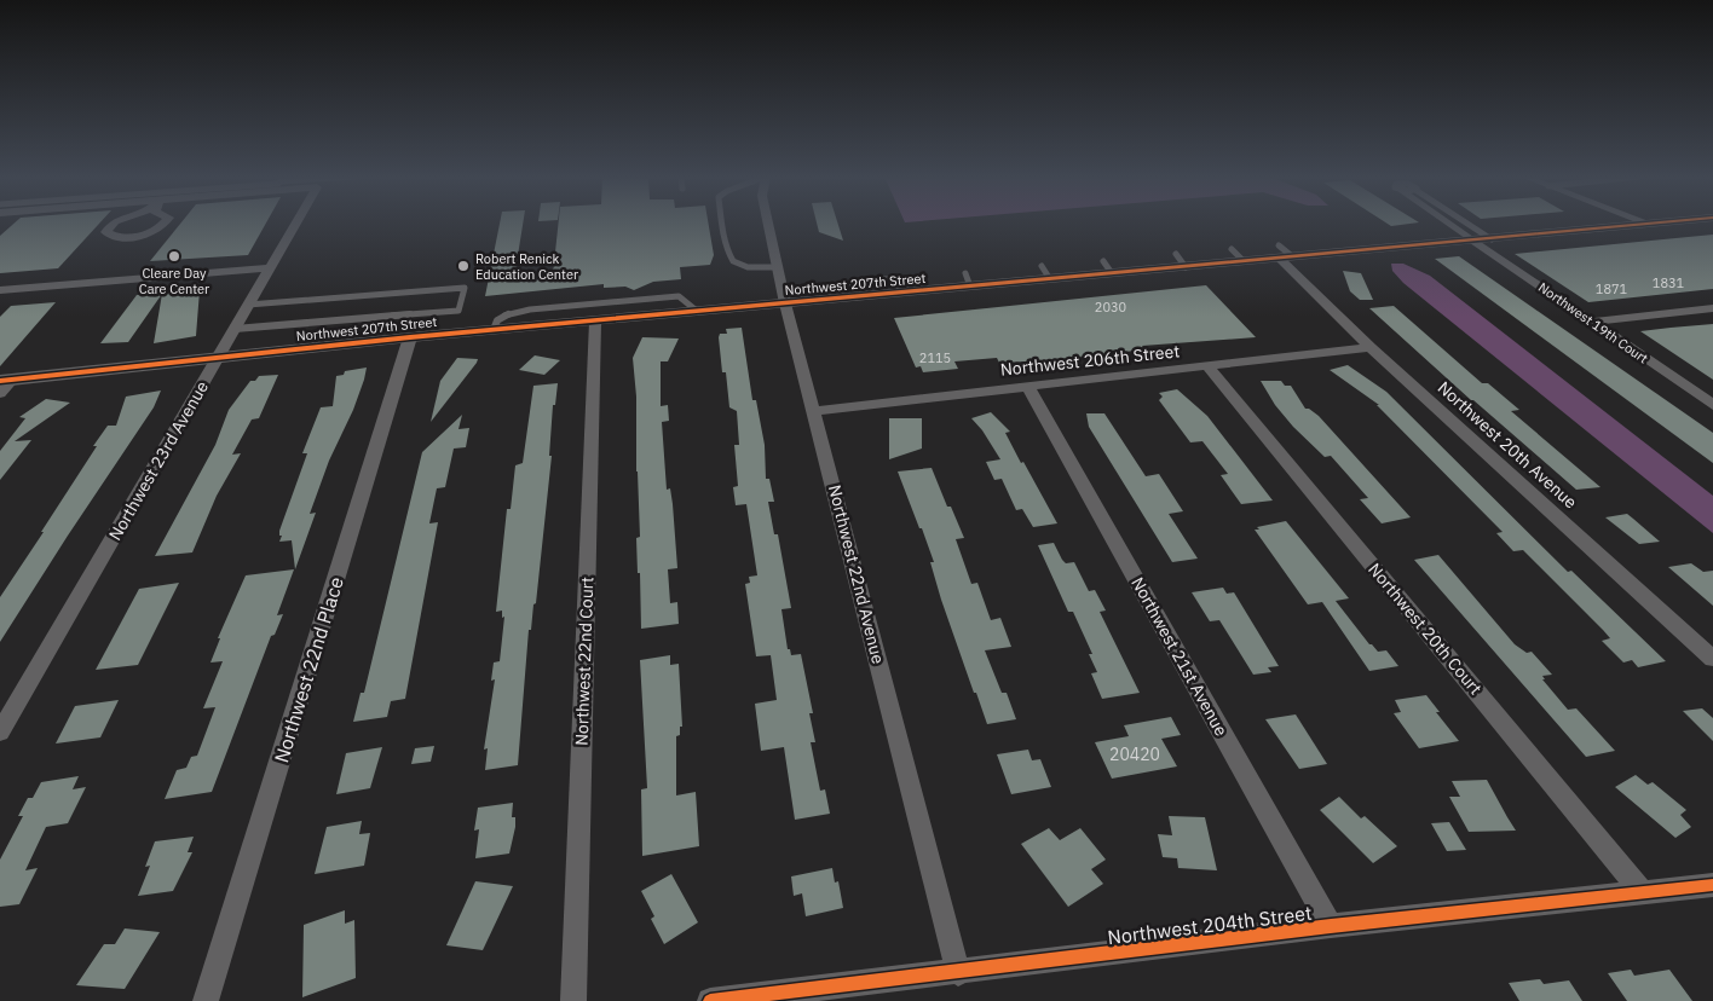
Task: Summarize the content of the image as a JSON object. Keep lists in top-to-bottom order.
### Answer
{
  "streets": {
    "street": [
      "Northwest 207th Street",
      "Northwest 19th Court",
      "Northwest 206th Street",
      "Northwest 20th Avenue",
      "Northwest 23rd Avenue",
      "Northwest 22nd Avenue",
      "Northwest 20th Court",
      "Northwest 21st Avenue",
      "Northwest 22nd Court",
      "Northwest 22nd Place",
      "Northwest 204th Street"
    ]
  },
  "crossings": [
    ["Northwest 207th Street", "Northwest 19th Court"],
    ["Northwest 207th Street", "Northwest 20th Avenue"],
    ["Northwest 207th Street", "Northwest 23rd Avenue"],
    ["Northwest 207th Street", "Northwest 22nd Avenue"],
    ["Northwest 207th Street", "Northwest 22nd Court"],
    ["Northwest 207th Street", "Northwest 22nd Place"],
    ["Northwest 206th Street", "Northwest 20th Avenue"],
    ["Northwest 206th Street", "Northwest 22nd Avenue"],
    ["Northwest 206th Street", "Northwest 20th Court"],
    ["Northwest 206th Street", "Northwest 21st Avenue"],
    ["Northwest 22nd Avenue", "Northwest 204th Street"],
    ["Northwest 20th Court", "Northwest 204th Street"],
    ["Northwest 21st Avenue", "Northwest 204th Street"]
  ],
  "places": ["Cleare Day Care Center", "Robert Renick Education Center"],
  "house_numbers": [
    "1831",
    "1871",
    "2030",
    "2115",
    "20420"
  ]
}
